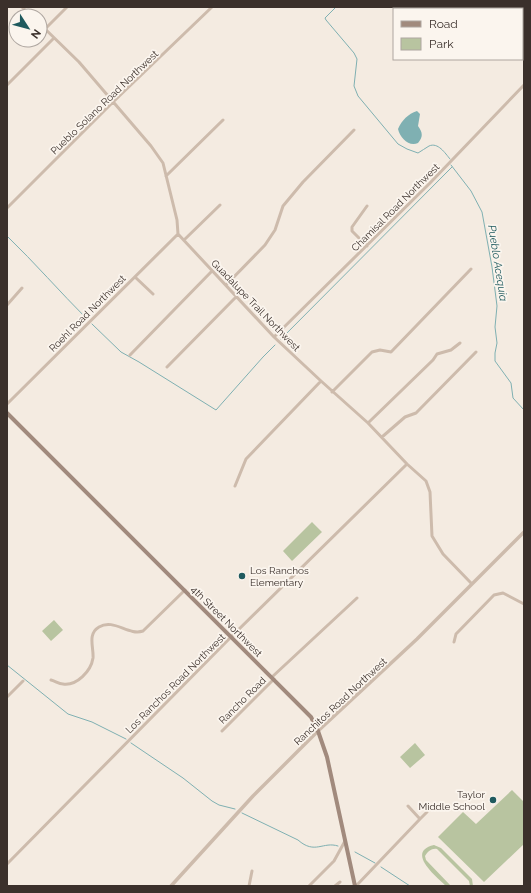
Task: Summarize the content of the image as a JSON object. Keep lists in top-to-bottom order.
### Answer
{
  "streets": {
    "main road": ["4th Street Northwest"],
    "street": [
      "Pueblo Solano Road Northwest",
      "Chamisal Road Northwest",
      "Guadalupe Trail Northwest",
      "Roehl Road Northwest",
      "Los Ranchos Road Northwest",
      "Rancho Road",
      "Ranchitos Road Northwest"
    ]
  },
  "crossings": [
    ["Chamisal Road Northwest", "Guadalupe Trail Northwest"],
    ["Guadalupe Trail Northwest", "Roehl Road Northwest"],
    ["Guadalupe Trail Northwest", "Los Ranchos Road Northwest"],
    ["Guadalupe Trail Northwest", "Ranchitos Road Northwest"],
    ["4th Street Northwest", "Los Ranchos Road Northwest"],
    ["4th Street Northwest", "Rancho Road"],
    ["4th Street Northwest", "Ranchitos Road Northwest"]
  ],
  "water": ["Pueblo Acequia"],
  "places": ["Los Ranchos Elementary", "Taylor Middle School"],
  "legend": ["Road", "Park"],
  "north": "bottom right"
}
